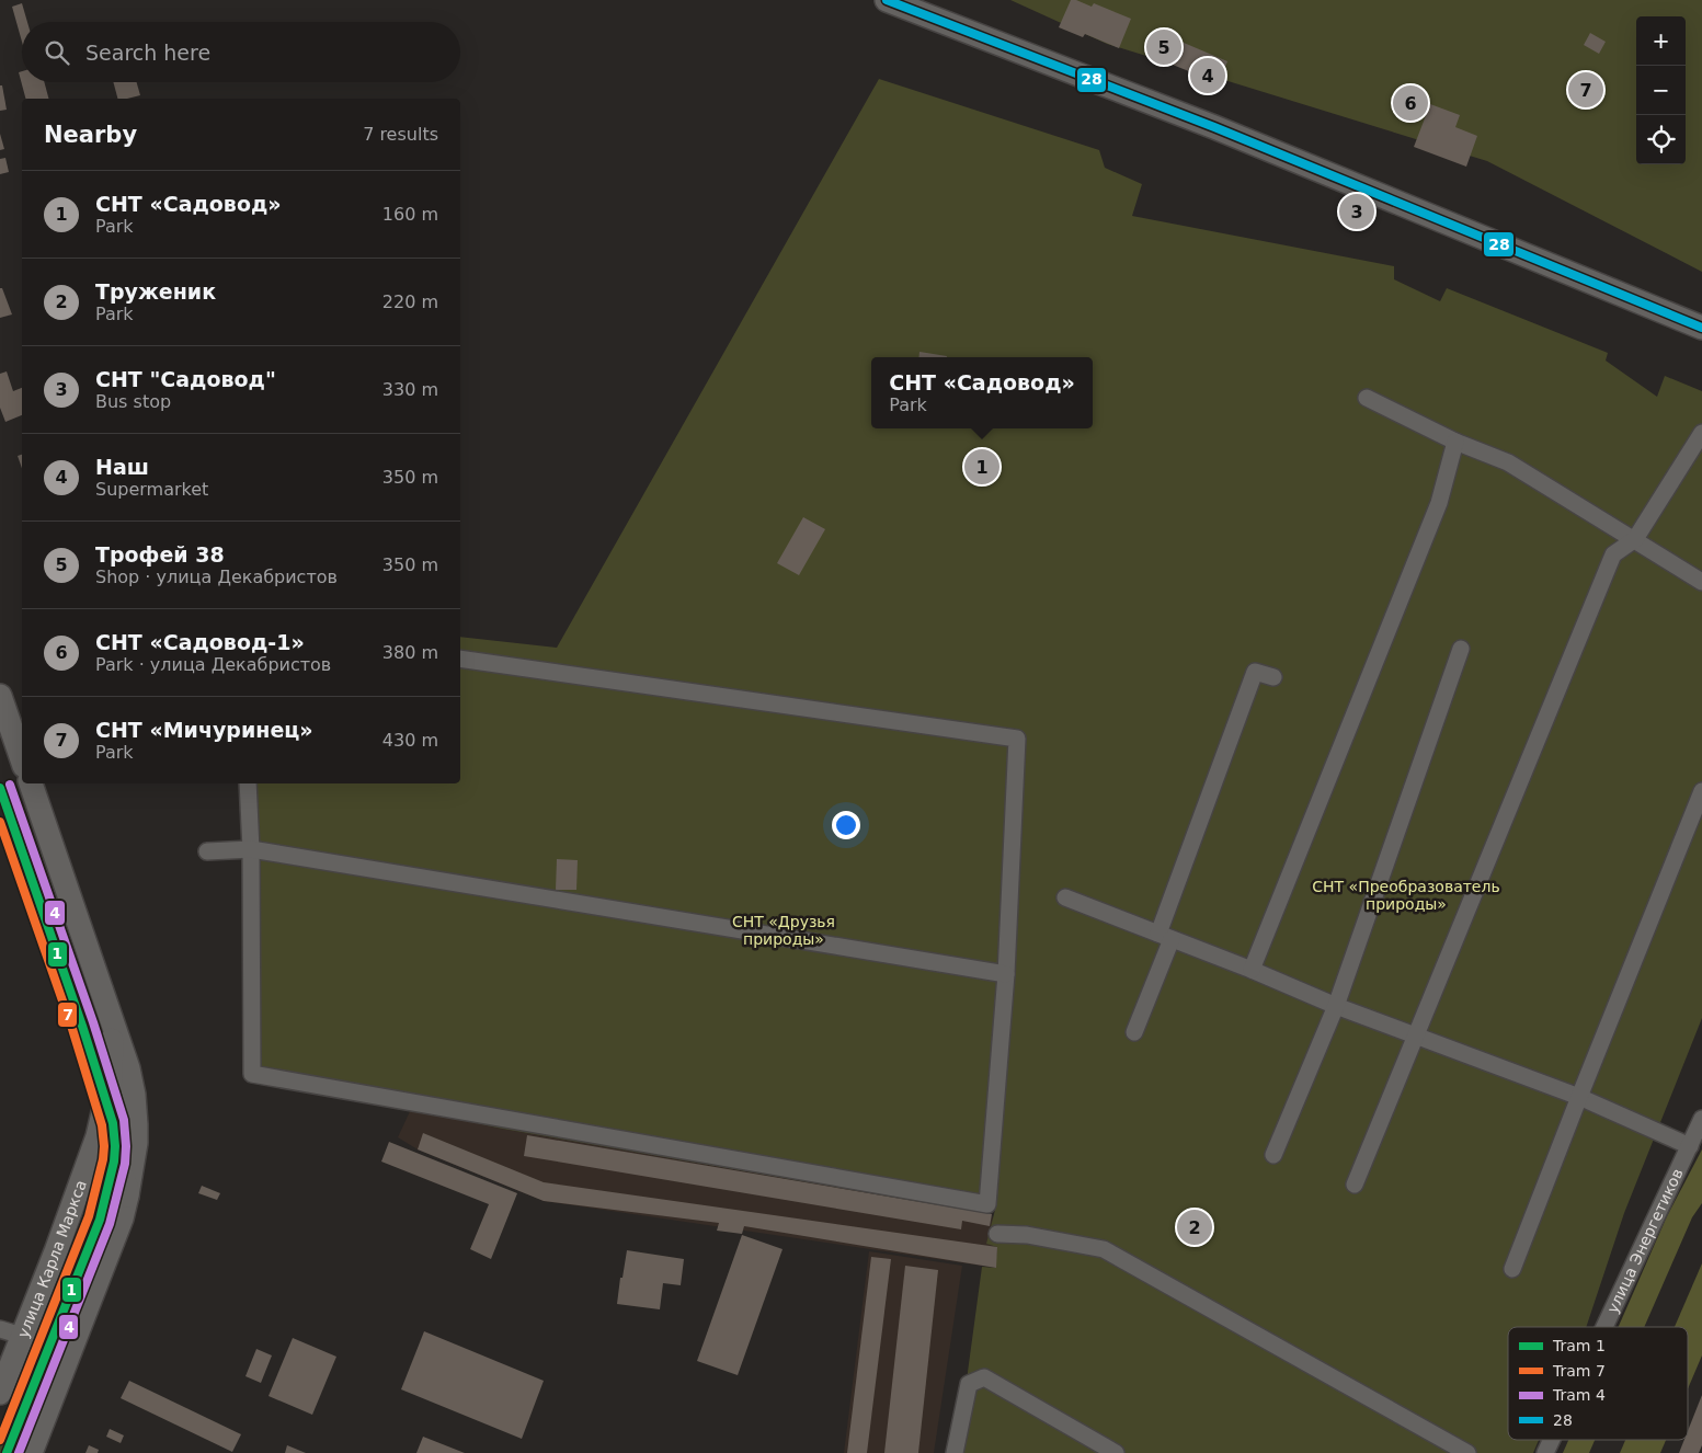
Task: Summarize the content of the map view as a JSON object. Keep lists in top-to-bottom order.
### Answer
{
  "streets": {
    "street": ["улица Энергетиков", "улица Карла Маркса"]
  },
  "parks": ["СНТ «Преобразователь природы»", "СНТ «Друзья природы»"],
  "lines": [
    "transit line 28",
    "tram line 4",
    "tram line 1",
    "tram line 7"
  ],
  "legend": [
    "Tram 1",
    "Tram 7",
    "Tram 4",
    "28"
  ],
  "page": {
    "map_buttons": ["+", "−"],
    "search": "Search here",
    "pins": [
      "5",
      "4",
      "7",
      "6",
      "3",
      "1",
      "2"
    ],
    "heading": ["Nearby", "7 results"],
    "list": [
      {
        "mark": "1",
        "name": "СНТ «Садовод»",
        "note": "Park",
        "value": "160 m"
      },
      {
        "mark": "2",
        "name": "Труженик",
        "note": "Park",
        "value": "220 m"
      },
      {
        "mark": "3",
        "name": "СНТ \"Садовод\"",
        "note": "Bus stop",
        "value": "330 m"
      },
      {
        "mark": "4",
        "name": "Наш",
        "note": "Supermarket",
        "value": "350 m"
      },
      {
        "mark": "5",
        "name": "Трофей 38",
        "note": "Shop · улица Декабристов",
        "value": "350 m"
      },
      {
        "mark": "6",
        "name": "СНТ «Садовод-1»",
        "note": "Park · улица Декабристов",
        "value": "380 m"
      },
      {
        "mark": "7",
        "name": "СНТ «Мичуринец»",
        "note": "Park",
        "value": "430 m"
      }
    ],
    "popup": ["СНТ «Садовод»", "Park"]
  }
}
